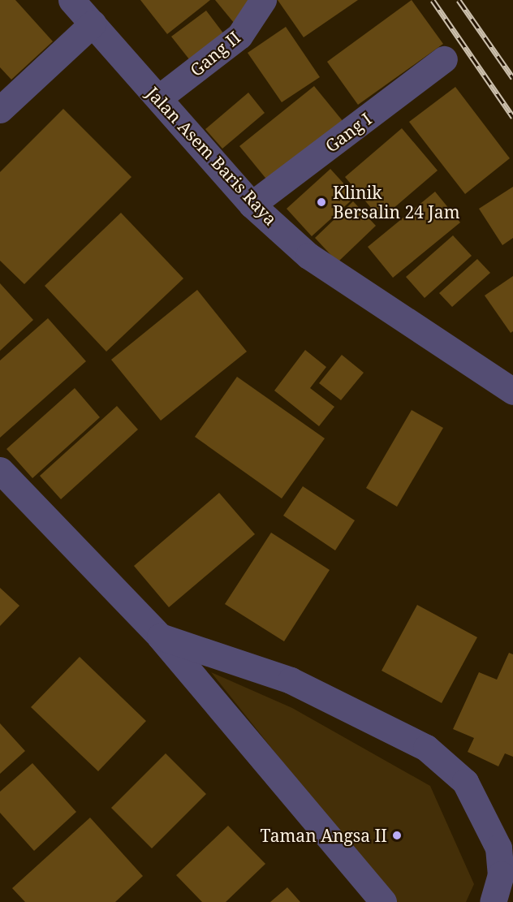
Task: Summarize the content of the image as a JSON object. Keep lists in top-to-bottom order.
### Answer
{
  "streets": {
    "street": ["Gang II", "Gang I", "Jalan Asem Baris Raya"]
  },
  "crossings": [
    ["Gang II", "Jalan Asem Baris Raya"],
    ["Gang I", "Jalan Asem Baris Raya"]
  ],
  "places": ["Klinik Bersalin 24 Jam", "Taman Angsa II"]
}
